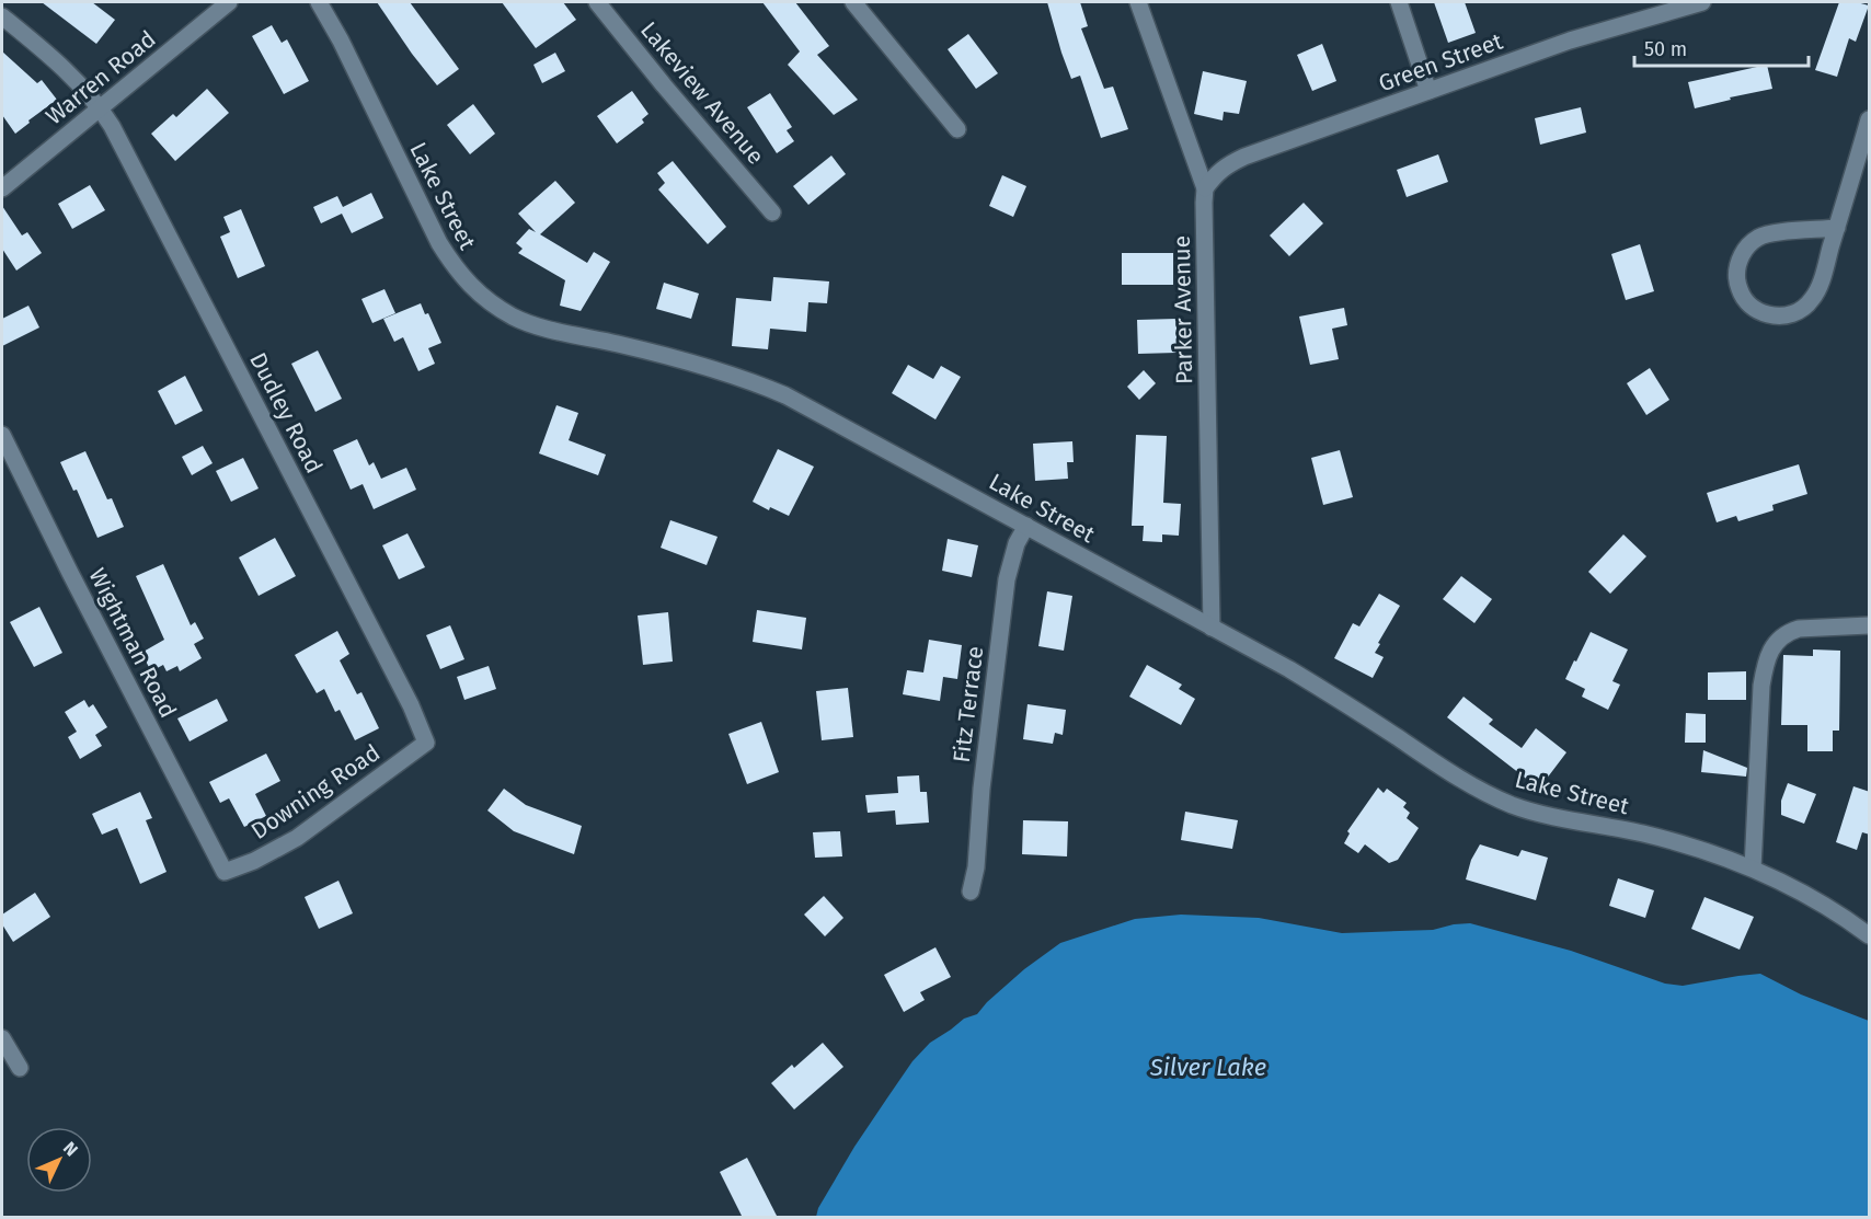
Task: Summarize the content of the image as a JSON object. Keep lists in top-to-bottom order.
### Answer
{
  "streets": {
    "street": [
      "Green Street",
      "Warren Road",
      "Lakeview Avenue",
      "Lake Street",
      "Parker Avenue",
      "Dudley Road",
      "Wightman Road",
      "Fitz Terrace",
      "Downing Road"
    ]
  },
  "crossings": [
    ["Green Street", "Parker Avenue"],
    ["Warren Road", "Dudley Road"],
    ["Lake Street", "Parker Avenue"],
    ["Lake Street", "Fitz Terrace"],
    ["Dudley Road", "Downing Road"],
    ["Wightman Road", "Downing Road"]
  ],
  "water": ["Silver Lake"],
  "scale_bar": "50 m",
  "north": "top right"
}
